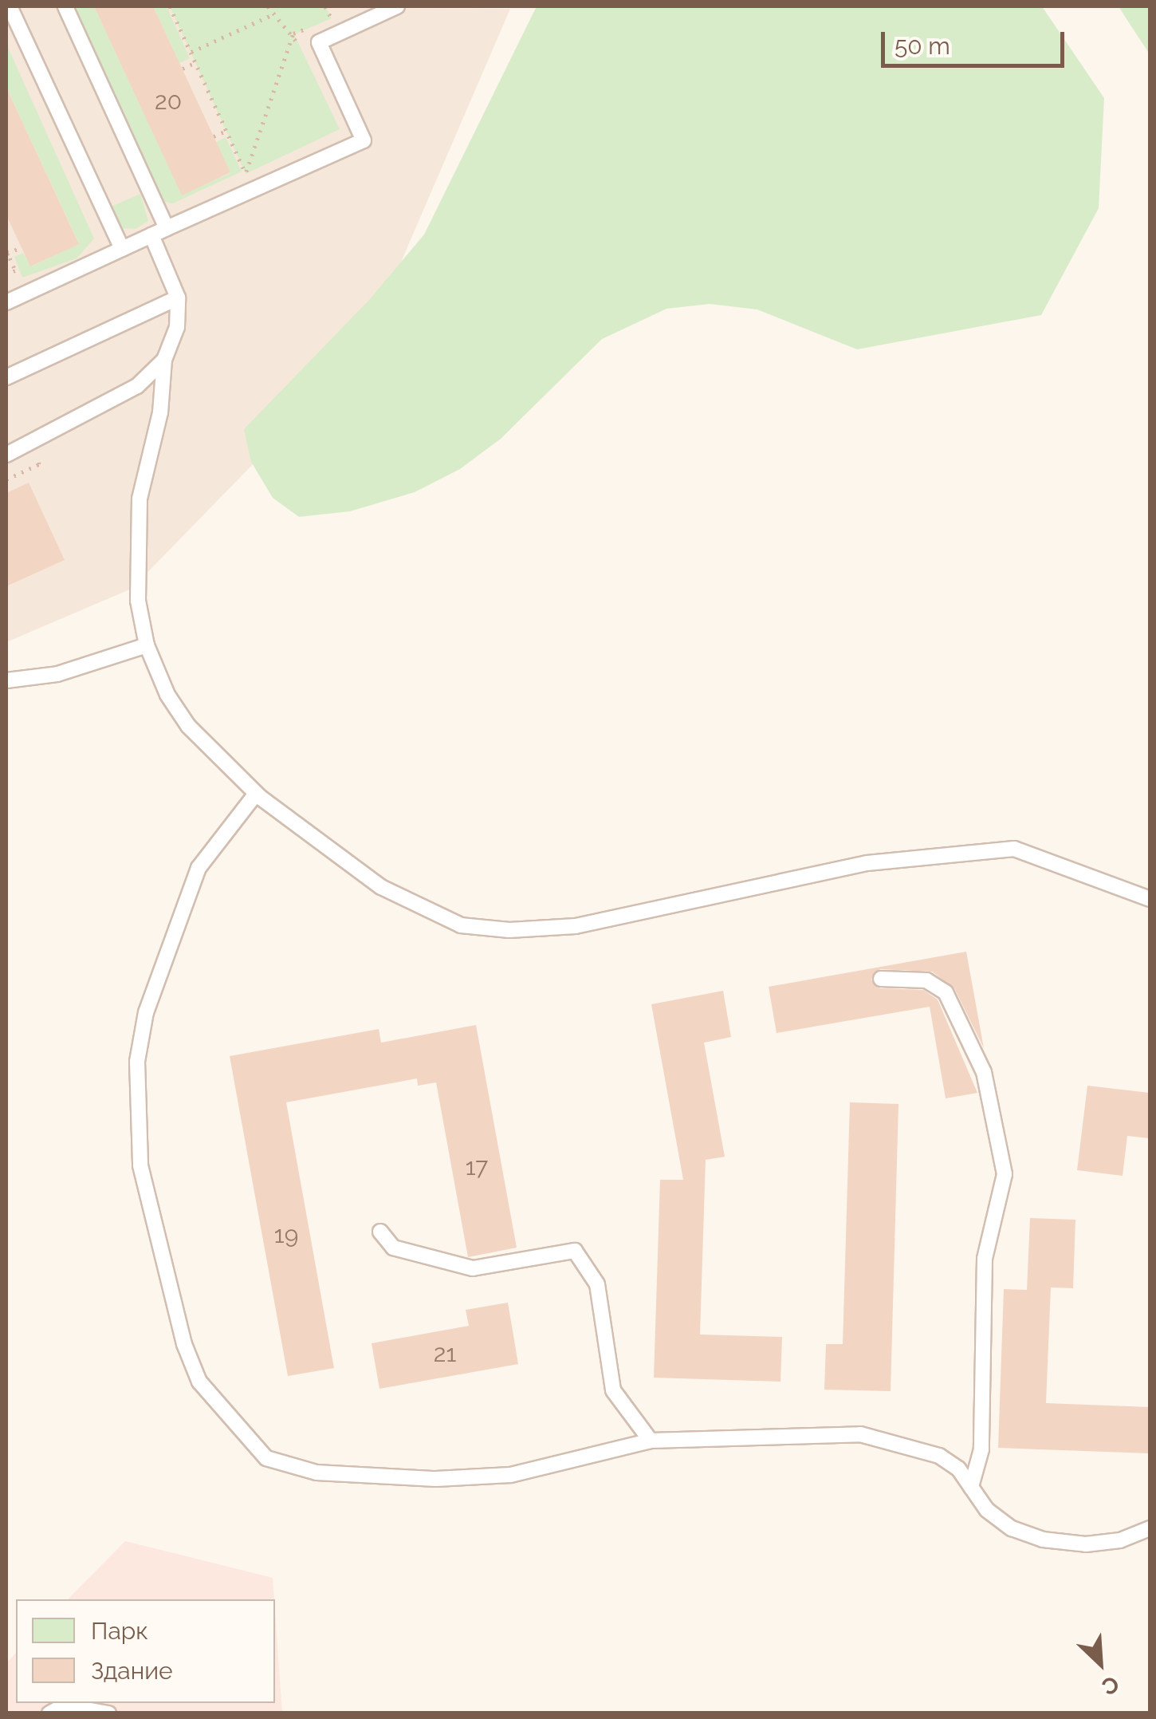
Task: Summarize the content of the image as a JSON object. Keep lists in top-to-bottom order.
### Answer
{
  "house_numbers": [
    "20",
    "17",
    "19",
    "21"
  ],
  "legend": ["Парк", "Здание"],
  "scale_bar": "50 m",
  "north": "bottom right"
}
